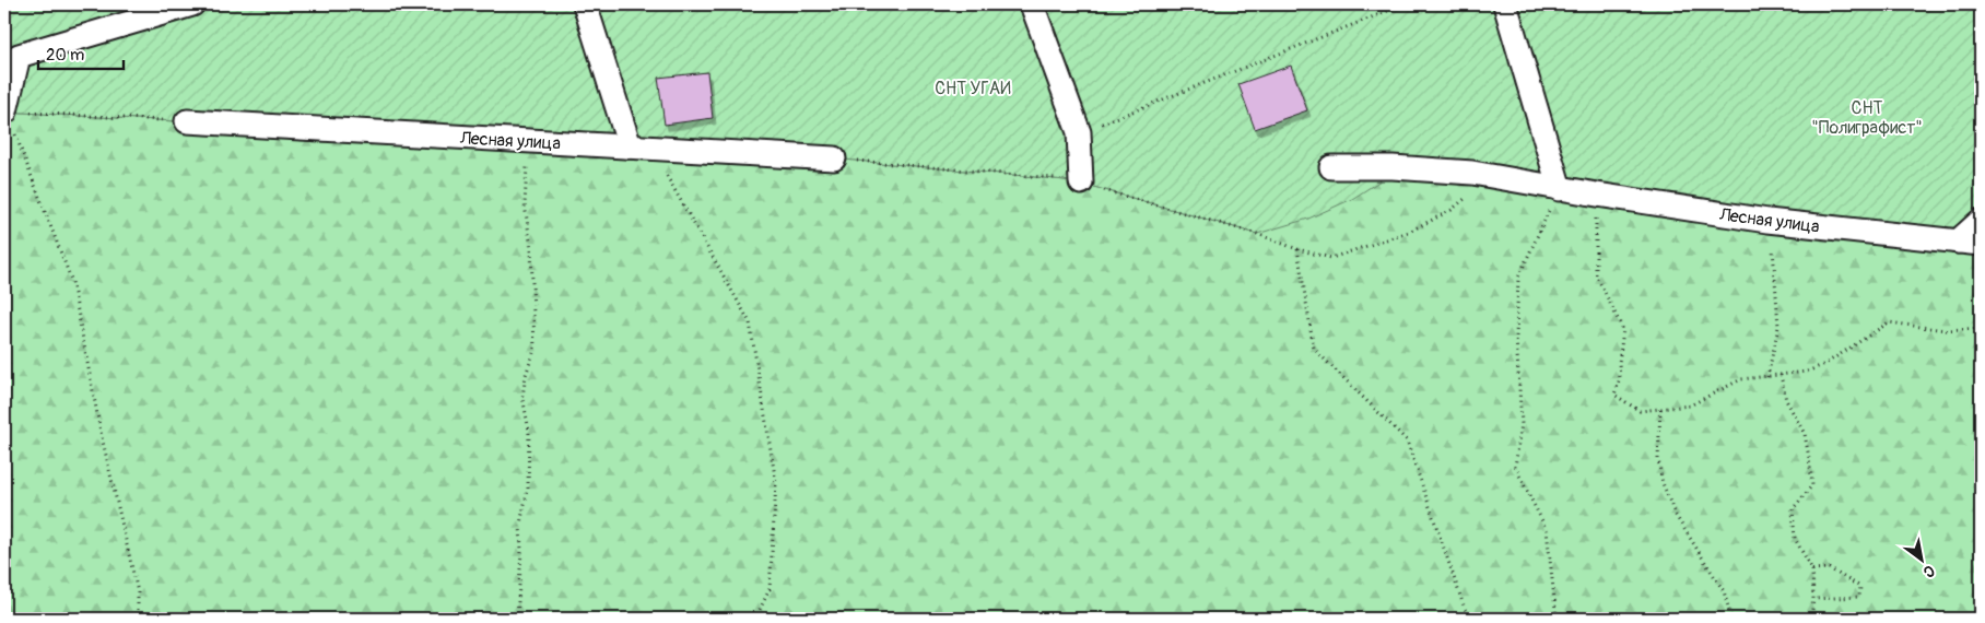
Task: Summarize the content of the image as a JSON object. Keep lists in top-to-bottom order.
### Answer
{
  "streets": {
    "street": ["Лесная улица"]
  },
  "parks": ["СНТ УГАИ", "СНТ \"Полиграфист\""],
  "scale_bar": "20 m",
  "north": "bottom right"
}
